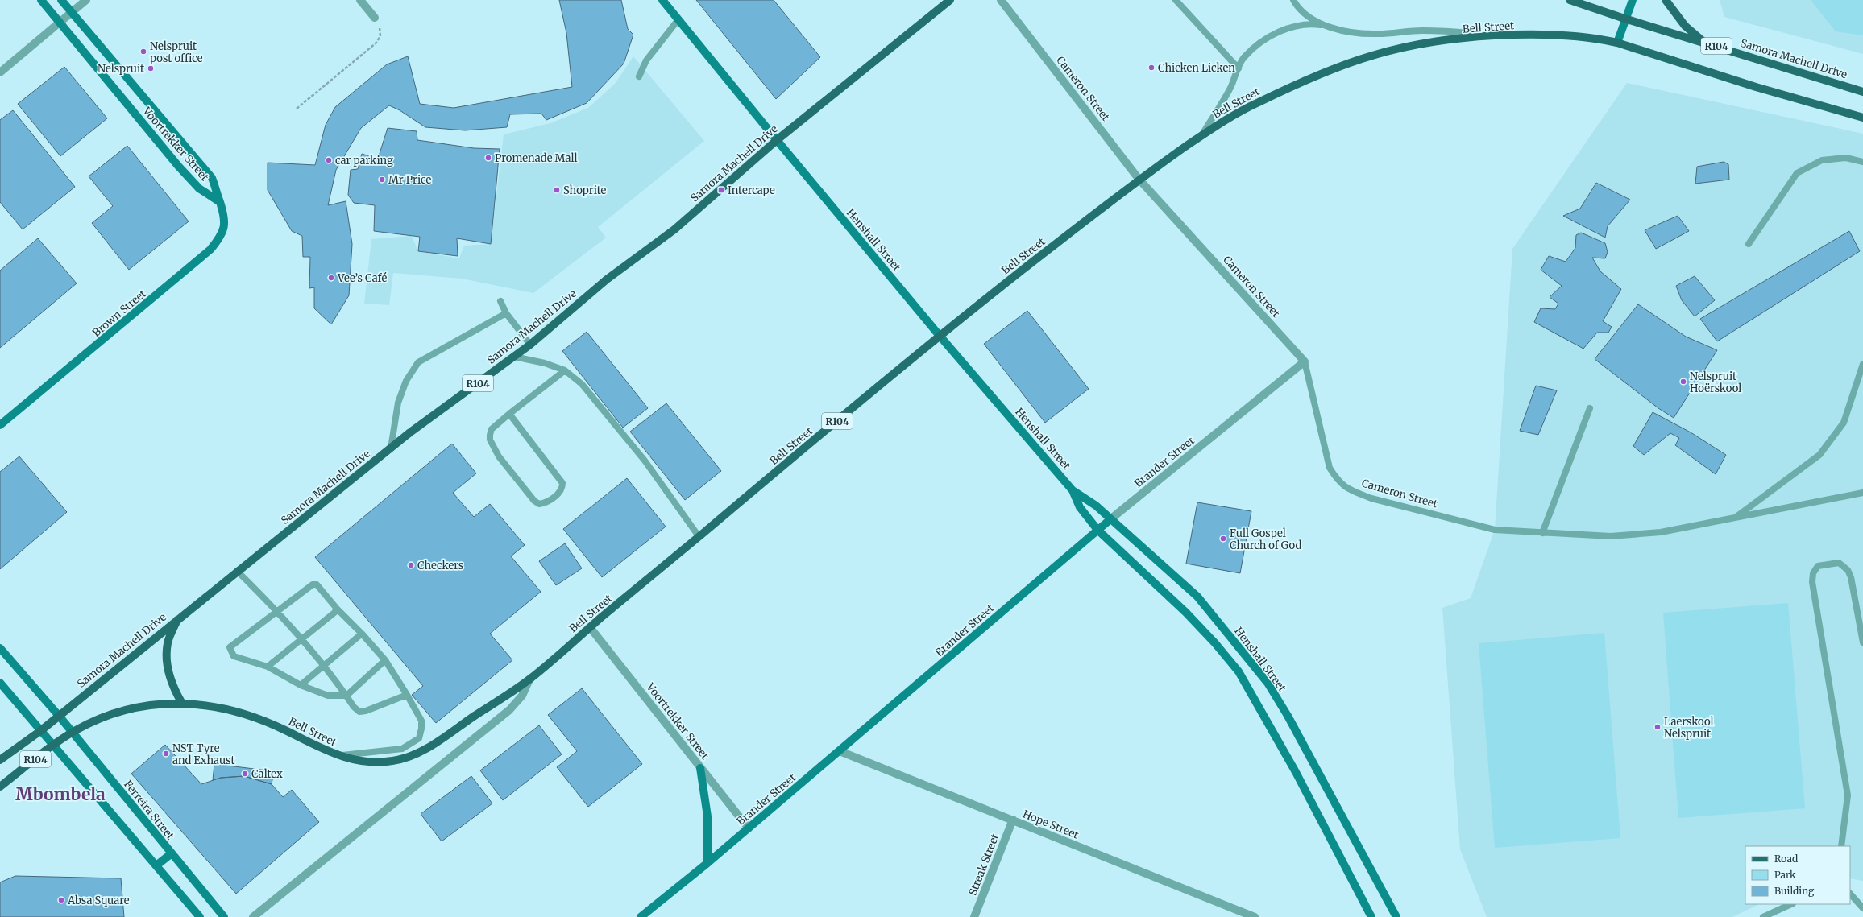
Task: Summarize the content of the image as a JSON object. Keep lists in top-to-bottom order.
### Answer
{
  "streets": {
    "main road": ["Bell Street", "R104", "Samora Machell Drive"],
    "street": [
      "Cameron Street",
      "Voortrekker Street",
      "Henshall Street",
      "Brown Street",
      "Brander Street",
      "Ferreira Street",
      "Hope Street",
      "Streak Street"
    ]
  },
  "crossings": [
    ["Bell Street", "R104"],
    ["Bell Street", "Cameron Street"],
    ["Bell Street", "Voortrekker Street"],
    ["Bell Street", "Henshall Street"],
    ["Bell Street", "Ferreira Street"],
    ["R104", "Ferreira Street"],
    ["Samora Machell Drive", "Henshall Street"],
    ["Samora Machell Drive", "Ferreira Street"],
    ["Cameron Street", "Brander Street"],
    ["Voortrekker Street", "Brown Street"],
    ["Voortrekker Street", "Brander Street"],
    ["Henshall Street", "Brander Street"],
    ["Brander Street", "Hope Street"],
    ["Hope Street", "Streak Street"]
  ],
  "districts": ["Mbombela"],
  "places": {
    "other": [
      "Nelspruit post office",
      "Chicken Licken",
      "Nelspruit",
      "Promenade Mall",
      "car parking",
      "Mr Price",
      "Shoprite",
      "Vee’s Café",
      "Nelspruit Hoërskool",
      "Full Gospel Church of God",
      "Checkers",
      "Laerskool Nelspruit",
      "NST Tyre and Exhaust",
      "Caltex",
      "Absa Square"
    ],
    "transit": ["Intercape"]
  },
  "legend": ["Road", "Park", "Building"]
}
